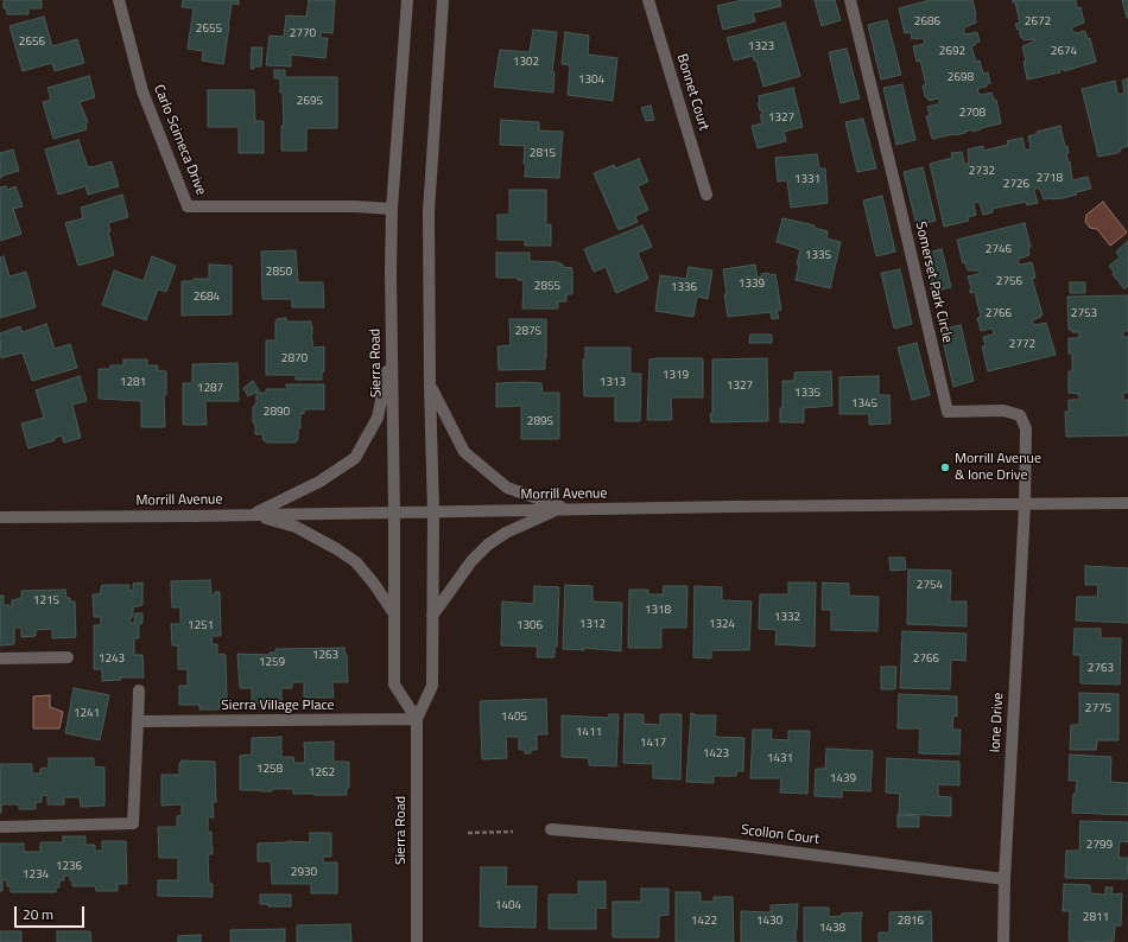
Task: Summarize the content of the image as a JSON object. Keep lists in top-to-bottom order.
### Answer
{
  "streets": {
    "street": [
      "Bonnet Court",
      "Carlo Scimeca Drive",
      "Somerset Park Circle",
      "Sierra Road",
      "Morrill Avenue",
      "Sierra Village Place",
      "Ione Drive",
      "Scollon Court"
    ]
  },
  "crossings": [
    ["Carlo Scimeca Drive", "Sierra Road"],
    ["Somerset Park Circle", "Morrill Avenue"],
    ["Somerset Park Circle", "Ione Drive"],
    ["Sierra Road", "Morrill Avenue"],
    ["Sierra Road", "Sierra Village Place"],
    ["Morrill Avenue", "Ione Drive"],
    ["Ione Drive", "Scollon Court"]
  ],
  "places": ["Morrill Avenue & Ione Drive"],
  "house_numbers": [
    "2686",
    "2672",
    "2655",
    "2770",
    "2656",
    "1323",
    "2692",
    "2674",
    "1302",
    "2698",
    "1304",
    "2695",
    "2708",
    "1327",
    "2815",
    "2732",
    "2718",
    "1331",
    "2726",
    "2746",
    "1335",
    "2850",
    "2756",
    "1339",
    "2855",
    "1336",
    "2684",
    "2766",
    "2753",
    "2875",
    "2772",
    "2870",
    "1319",
    "1281",
    "1313",
    "1327",
    "1287",
    "1335",
    "1345",
    "2890",
    "2895",
    "2754",
    "1215",
    "1318",
    "1332",
    "1312",
    "1324",
    "1251",
    "1306",
    "1263",
    "1243",
    "2766",
    "1259",
    "2763",
    "2775",
    "1241",
    "1405",
    "1411",
    "1417",
    "1423",
    "1431",
    "1258",
    "1262",
    "1439",
    "2799",
    "1236",
    "2930",
    "1234",
    "1404",
    "2811",
    "1422",
    "1430",
    "2816",
    "1438"
  ],
  "scale_bar": "20 m"
}
